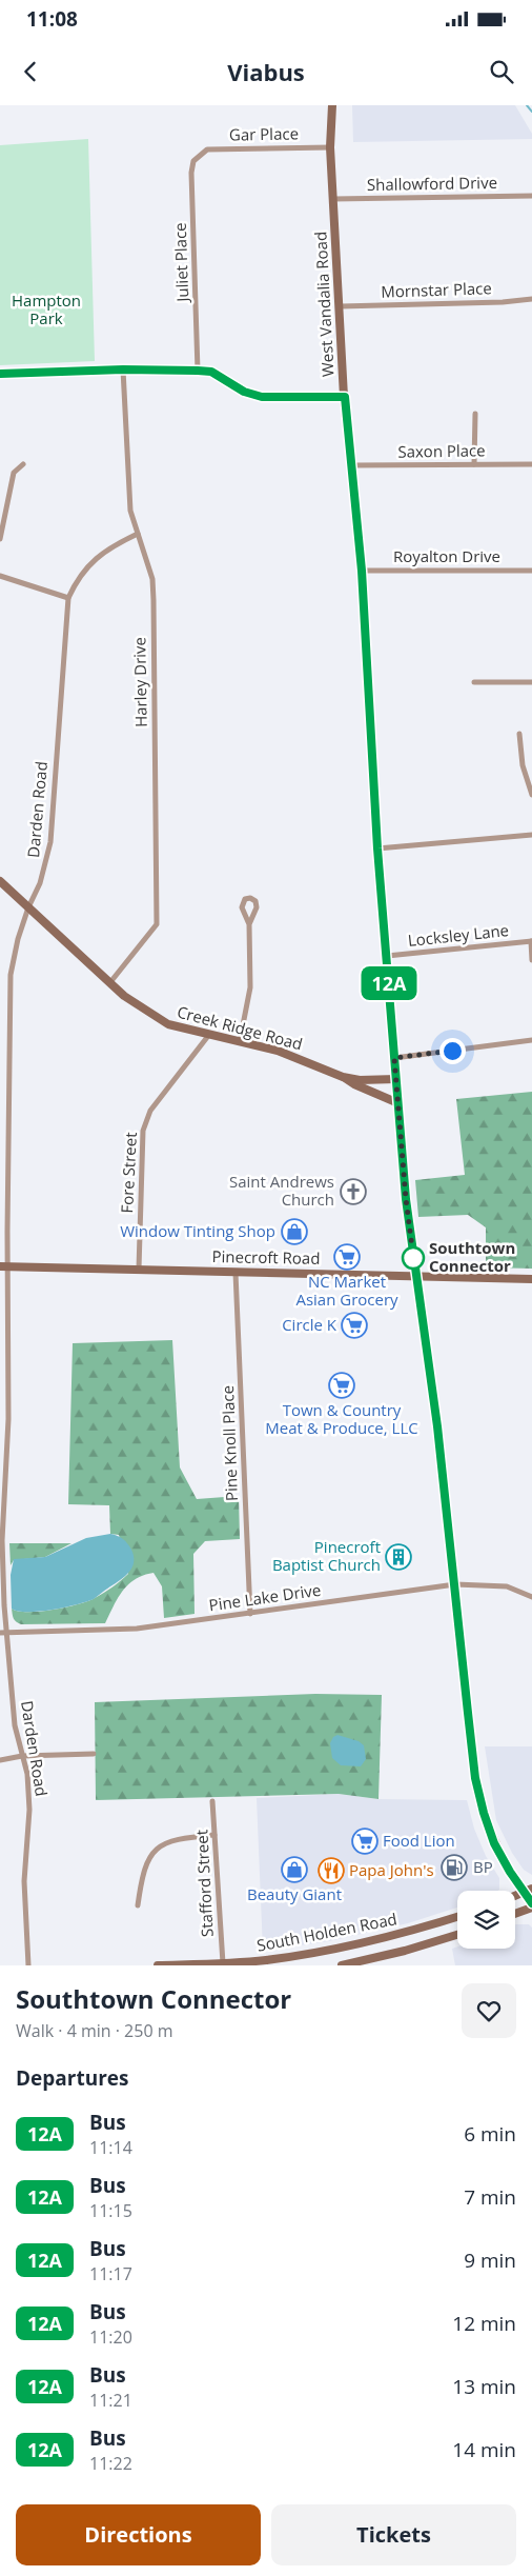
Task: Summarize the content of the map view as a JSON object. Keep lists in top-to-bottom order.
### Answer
{
  "streets": {
    "main road": [
      "West Vandalia Road",
      "Creek Ridge Road",
      "Pinecroft Road",
      "South Holden Road"
    ],
    "street": [
      "Gar Place",
      "Shallowford Drive",
      "Juliet Place",
      "Mornstar Place",
      "Saxon Place",
      "Royalton Drive",
      "Harley Drive",
      "Darden Road",
      "Locksley Lane",
      "Fore Street",
      "Pine Knoll Place",
      "Pine Lake Drive",
      "Stafford Street"
    ]
  },
  "crossings": [
    ["Gar Place", "Juliet Place"],
    ["Gar Place", "West Vandalia Road"],
    ["Shallowford Drive", "West Vandalia Road"],
    ["Mornstar Place", "West Vandalia Road"],
    ["West Vandalia Road", "Saxon Place"],
    ["West Vandalia Road", "Royalton Drive"],
    ["West Vandalia Road", "Locksley Lane"],
    ["West Vandalia Road", "Creek Ridge Road"],
    ["West Vandalia Road", "Pinecroft Road"],
    ["West Vandalia Road", "Pine Lake Drive"],
    ["Harley Drive", "Darden Road"],
    ["Harley Drive", "Creek Ridge Road"],
    ["Darden Road", "Creek Ridge Road"],
    ["Darden Road", "Pinecroft Road"],
    ["Darden Road", "Pine Lake Drive"],
    ["Creek Ridge Road", "Fore Street"],
    ["Fore Street", "Pinecroft Road"],
    ["Pinecroft Road", "Pine Knoll Place"],
    ["Pine Knoll Place", "Pine Lake Drive"],
    ["Stafford Street", "South Holden Road"]
  ],
  "parks": ["Hampton Park"],
  "places": {
    "church": ["Saint Andrews Church"],
    "shop": ["Window Tinting Shop", "Beauty Giant"],
    "supermarket": [
      "NC Market Asian Grocery",
      "Circle K",
      "Town & Country Meat & Produce, LLC",
      "Food Lion"
    ],
    "other": ["Southtown Connector"],
    "building": ["Pinecroft Baptist Church"],
    "fuel station": ["BP"],
    "restaurant": ["Papa John's"]
  },
  "lines": ["bus line 12A"],
  "page": {
    "status": "11:08",
    "header": "Viabus",
    "on_map": "12A",
    "heading": [
      ["Southtown Connector", "Walk · 4 min · 250 m"],
      "Departures"
    ],
    "list": [
      {
        "mark": "12A",
        "name": "Bus",
        "note": "11:14",
        "value": "6 min"
      },
      {
        "mark": "12A",
        "name": "Bus",
        "note": "11:15",
        "value": "7 min"
      },
      {
        "mark": "12A",
        "name": "Bus",
        "note": "11:17",
        "value": "9 min"
      },
      {
        "mark": "12A",
        "name": "Bus",
        "note": "11:20",
        "value": "12 min"
      },
      {
        "mark": "12A",
        "name": "Bus",
        "note": "11:21",
        "value": "13 min"
      },
      {
        "mark": "12A",
        "name": "Bus",
        "note": "11:22",
        "value": "14 min"
      }
    ],
    "buttons": ["Directions", "Tickets"]
  }
}
